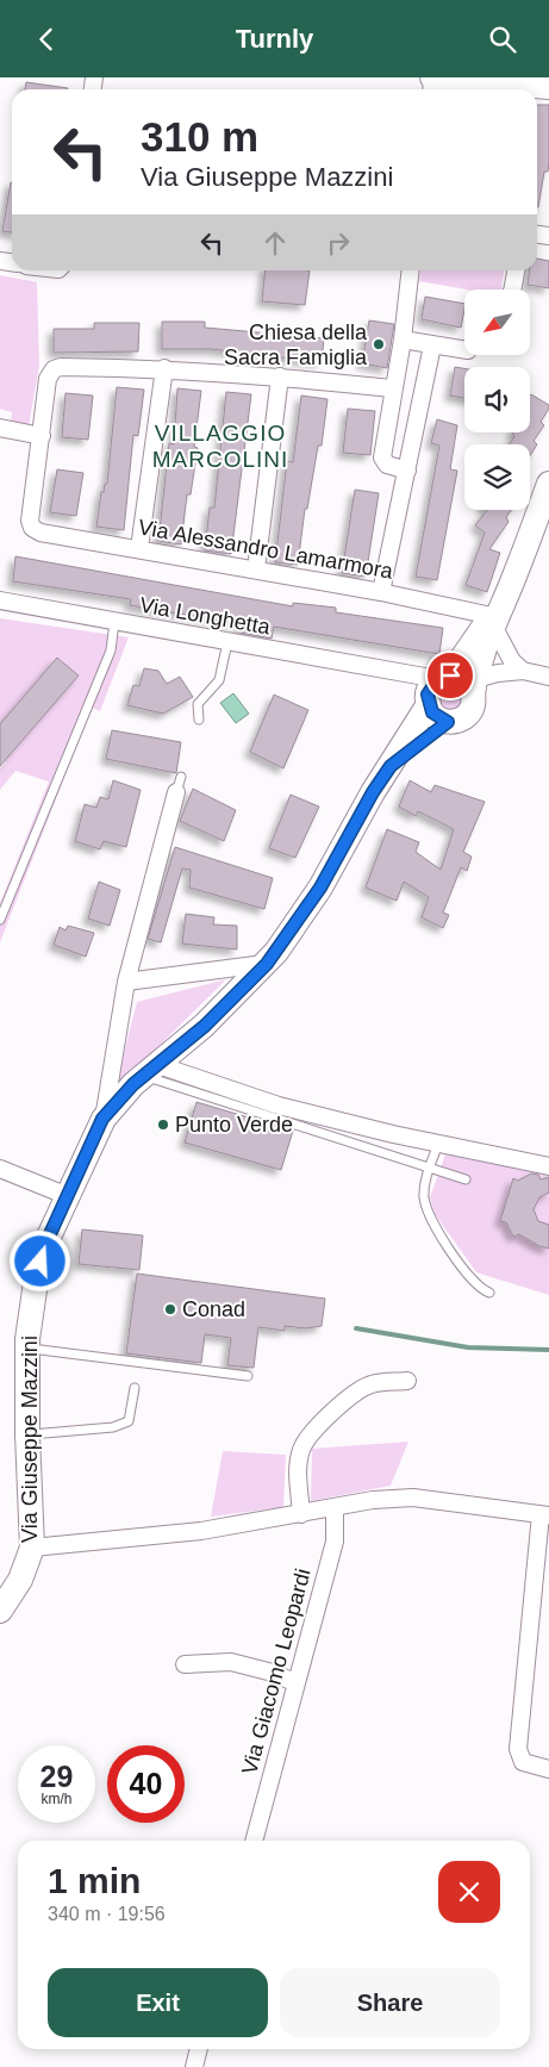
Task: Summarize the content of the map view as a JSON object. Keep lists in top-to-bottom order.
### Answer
{
  "streets": {
    "street": [
      "Via Alessandro Lamarmora",
      "Via Longhetta",
      "Via Giuseppe Mazzini",
      "Via Giacomo Leopardi"
    ]
  },
  "crossings": [
    ["Via Alessandro Lamarmora", "Via Giuseppe Mazzini"],
    ["Via Longhetta", "Via Giuseppe Mazzini"]
  ],
  "districts": ["VILLAGGIO MARCOLINI"],
  "places": ["Chiesa della Sacra Famiglia", "Punto Verde", "Conad"],
  "north": "bottom left",
  "page": {
    "header": "Turnly",
    "turn": ["310 m", "Via Giuseppe Mazzini"],
    "speed": "29 km/h",
    "limit": "40",
    "heading": ["1 min", "340 m · 19:56"],
    "buttons": ["Exit", "Share"]
  }
}
